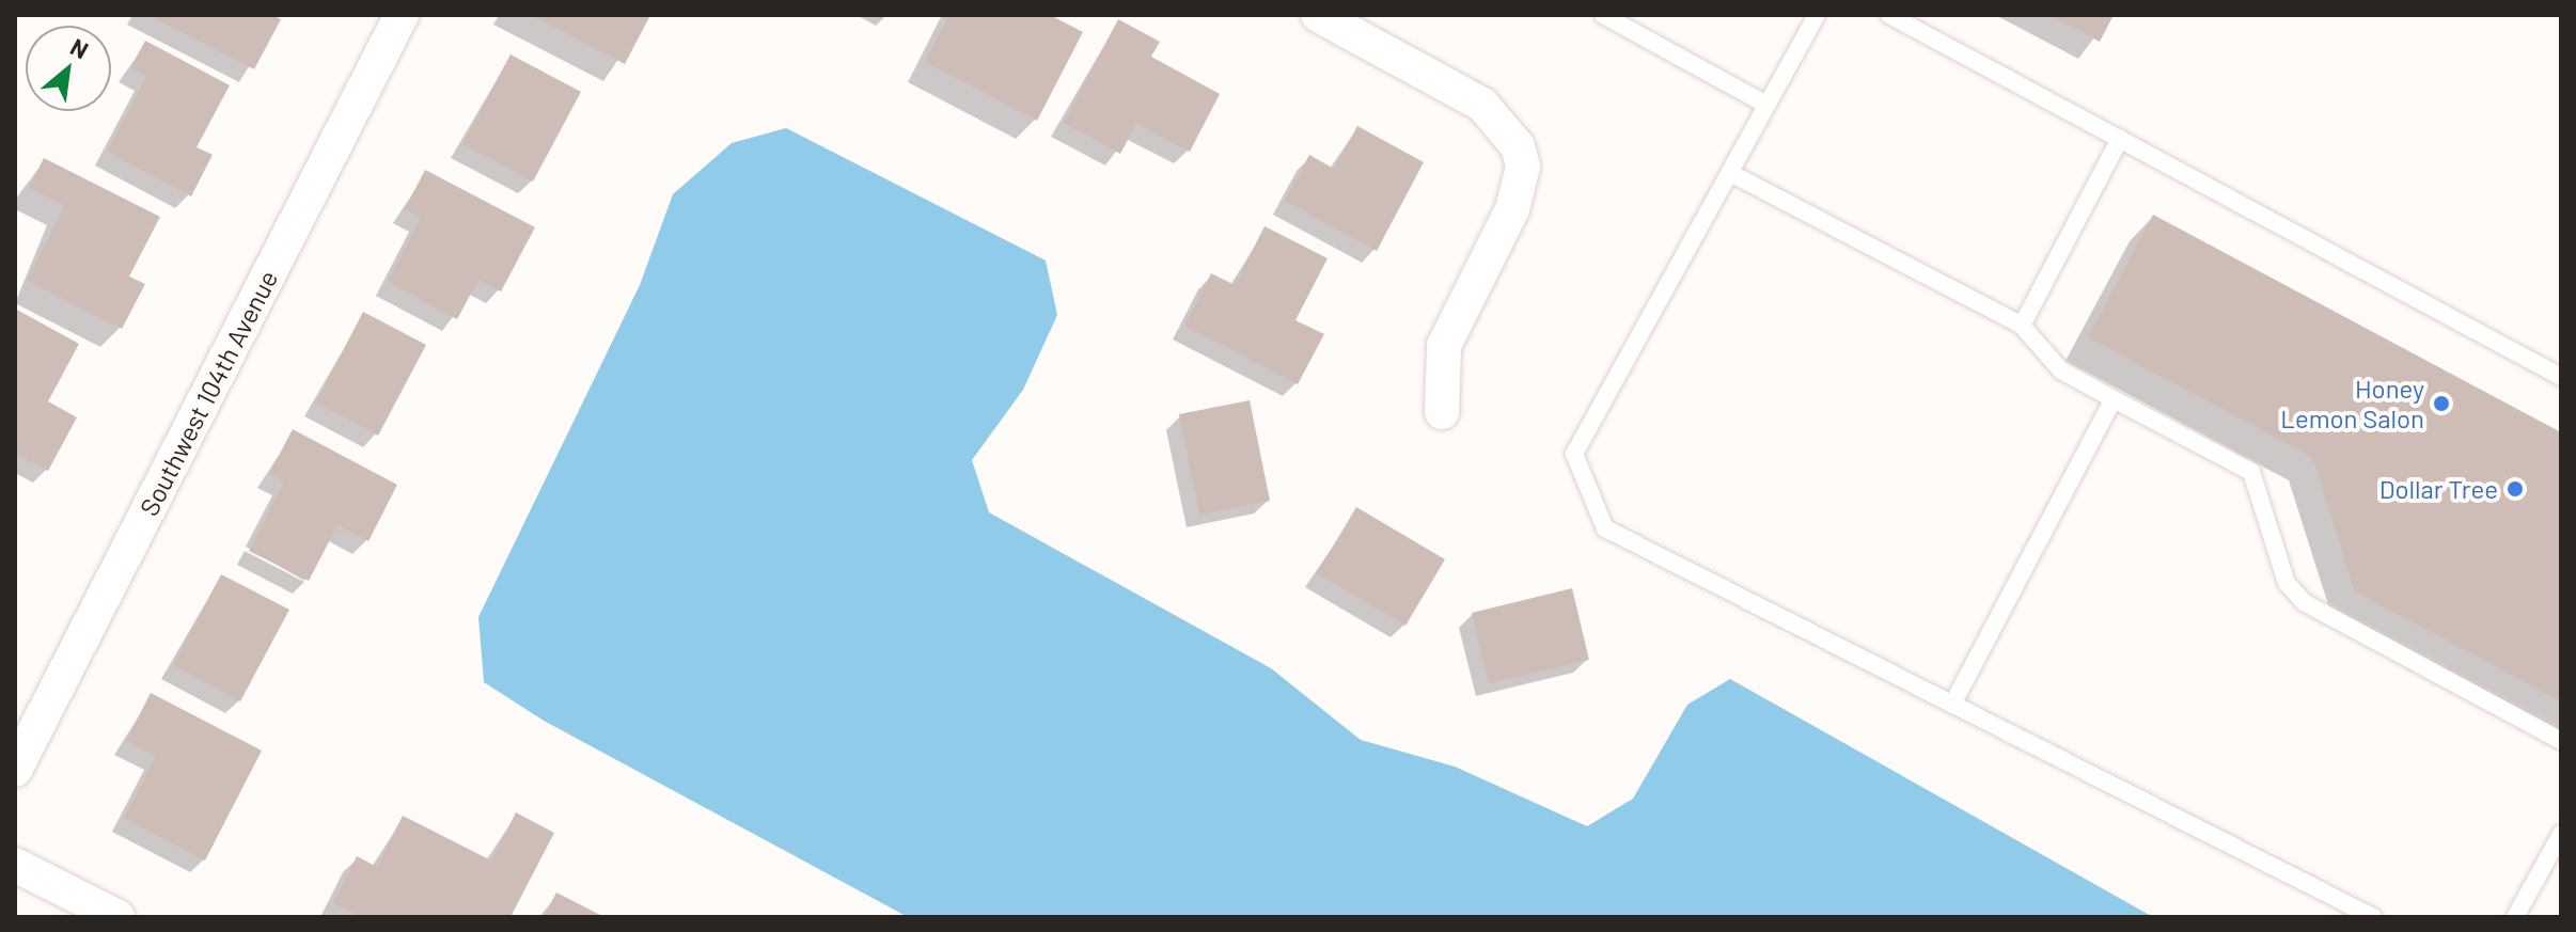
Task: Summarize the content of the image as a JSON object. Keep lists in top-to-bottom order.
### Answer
{
  "streets": {
    "street": ["Southwest 104th Avenue"]
  },
  "places": ["Honey Lemon Salon", "Dollar Tree"],
  "north": "top right"
}
